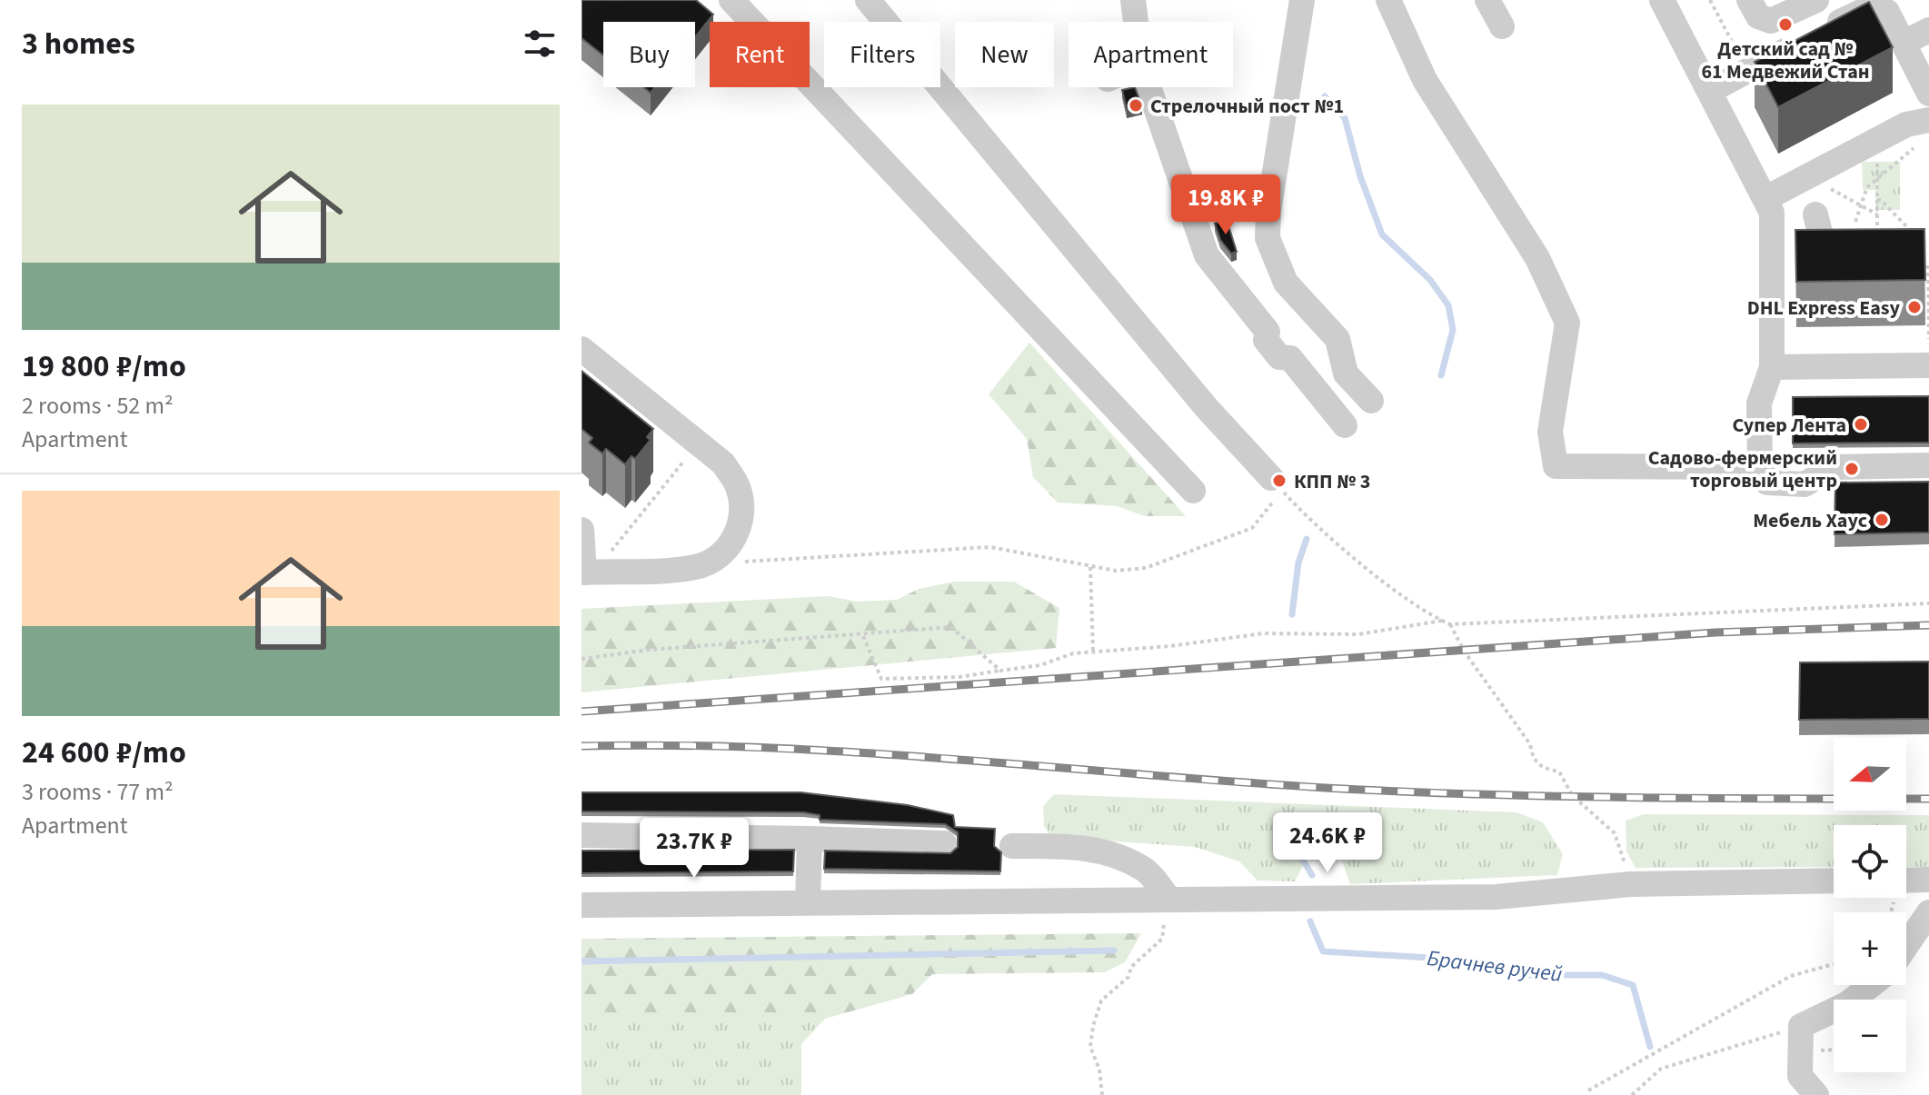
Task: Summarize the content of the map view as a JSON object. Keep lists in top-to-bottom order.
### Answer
{
  "water": ["Брачнев ручей"],
  "places": [
    "Детский сад № 61 Медвежий Стан",
    "Стрелочный пост №1",
    "DHL Express Easy",
    "Супер Лента",
    "Садово-фермерский торговый центр",
    "КПП № 3",
    "Мебель Хаус"
  ],
  "north": "left",
  "page": {
    "heading": "3 homes",
    "chip": [
      "Buy",
      "Rent",
      "Filters",
      "New",
      "Apartment"
    ],
    "list": [
      {
        "name": "19 800 ₽/mo",
        "note": "2 rooms · 52 m² · Apartment"
      },
      {
        "name": "24 600 ₽/mo",
        "note": "3 rooms · 77 m² · Apartment"
      }
    ],
    "price": ["19.8K ₽", "24.6K ₽", "23.7K ₽"],
    "map_buttons": ["+", "−"]
  }
}
